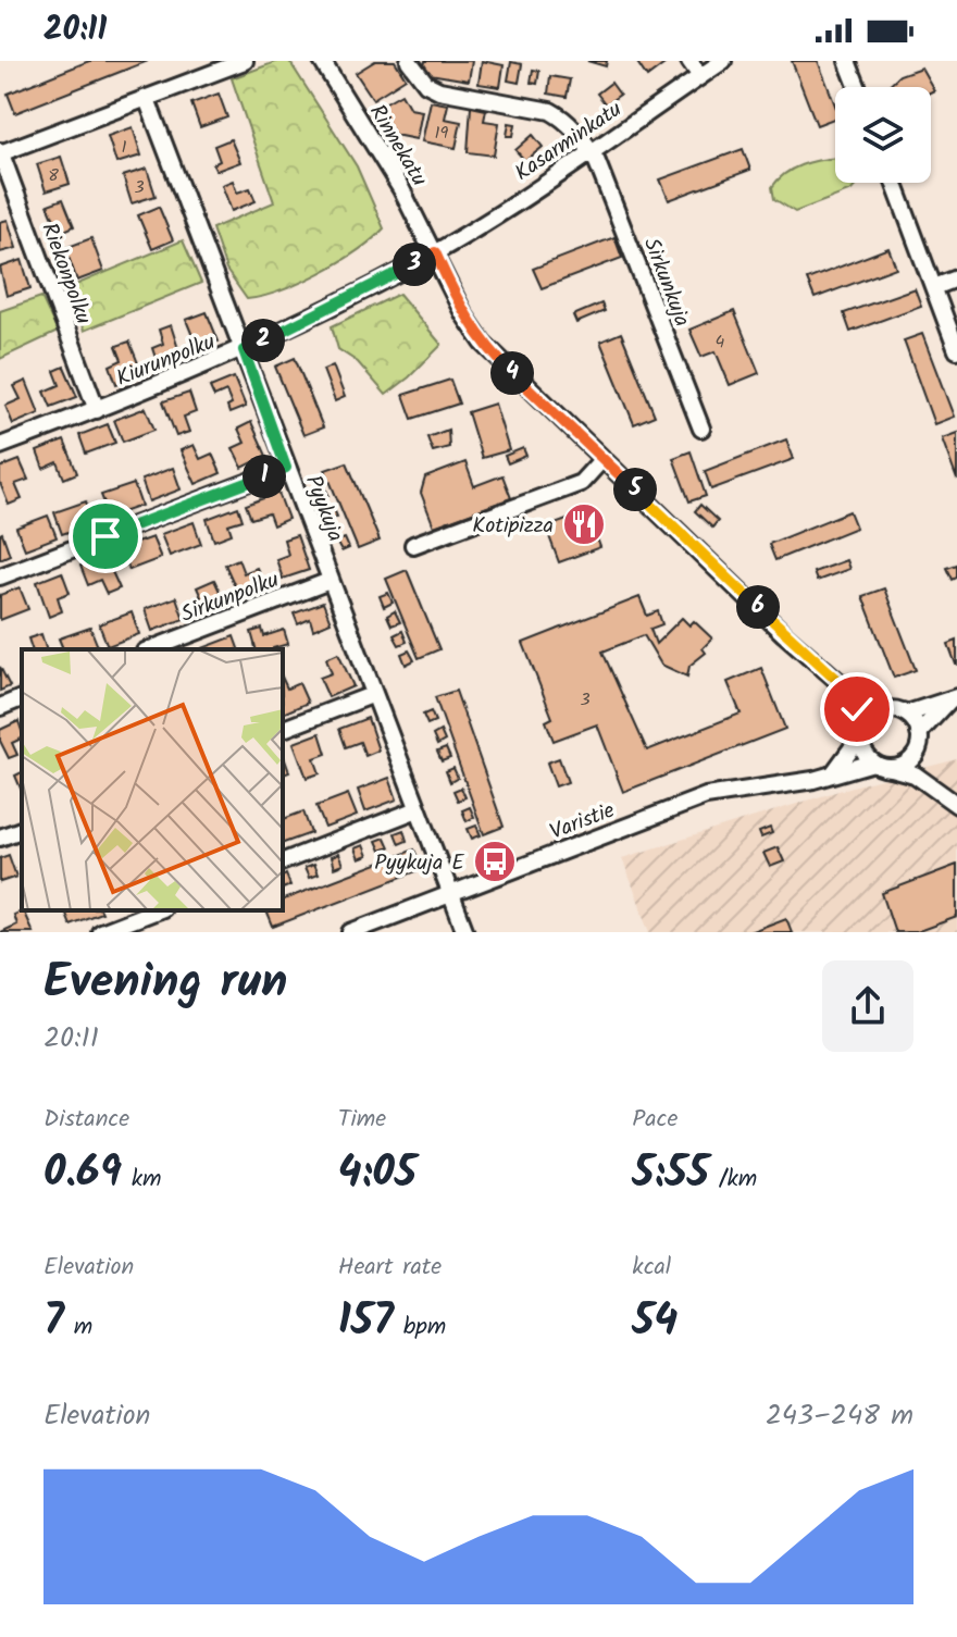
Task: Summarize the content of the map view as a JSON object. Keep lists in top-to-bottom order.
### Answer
{
  "streets": {
    "street": [
      "Kasarminkatu",
      "Rinnekatu",
      "Riekonpolku",
      "Sirkunkuja",
      "Kiurunpolku",
      "Pyykuja",
      "Sirkunpolku",
      "Varistie"
    ]
  },
  "crossings": [
    ["Kasarminkatu", "Rinnekatu"],
    ["Kasarminkatu", "Sirkunkuja"],
    ["Kasarminkatu", "Kiurunpolku"],
    ["Rinnekatu", "Kiurunpolku"],
    ["Riekonpolku", "Kiurunpolku"],
    ["Kiurunpolku", "Pyykuja"],
    ["Pyykuja", "Sirkunpolku"],
    ["Pyykuja", "Varistie"]
  ],
  "places": {
    "restaurant": ["Kotipizza"],
    "bus stop": ["Pyykuja E"]
  },
  "house_numbers": [
    "19",
    "1",
    "8",
    "3",
    "4",
    "3"
  ],
  "page": {
    "status": "20:11",
    "pins": [
      "3",
      "2",
      "4",
      "1",
      "5",
      "6"
    ],
    "heading": ["Evening run", "20:11"],
    "stats": [
      ["Distance", "0.69 km"],
      ["Time", "4:05"],
      ["Pace", "5:55 /km"],
      ["Elevation", "7 m"],
      ["Heart rate", "157 bpm"],
      ["kcal", "54"]
    ],
    "chart": ["Elevation", "243–248 m"]
  }
}
